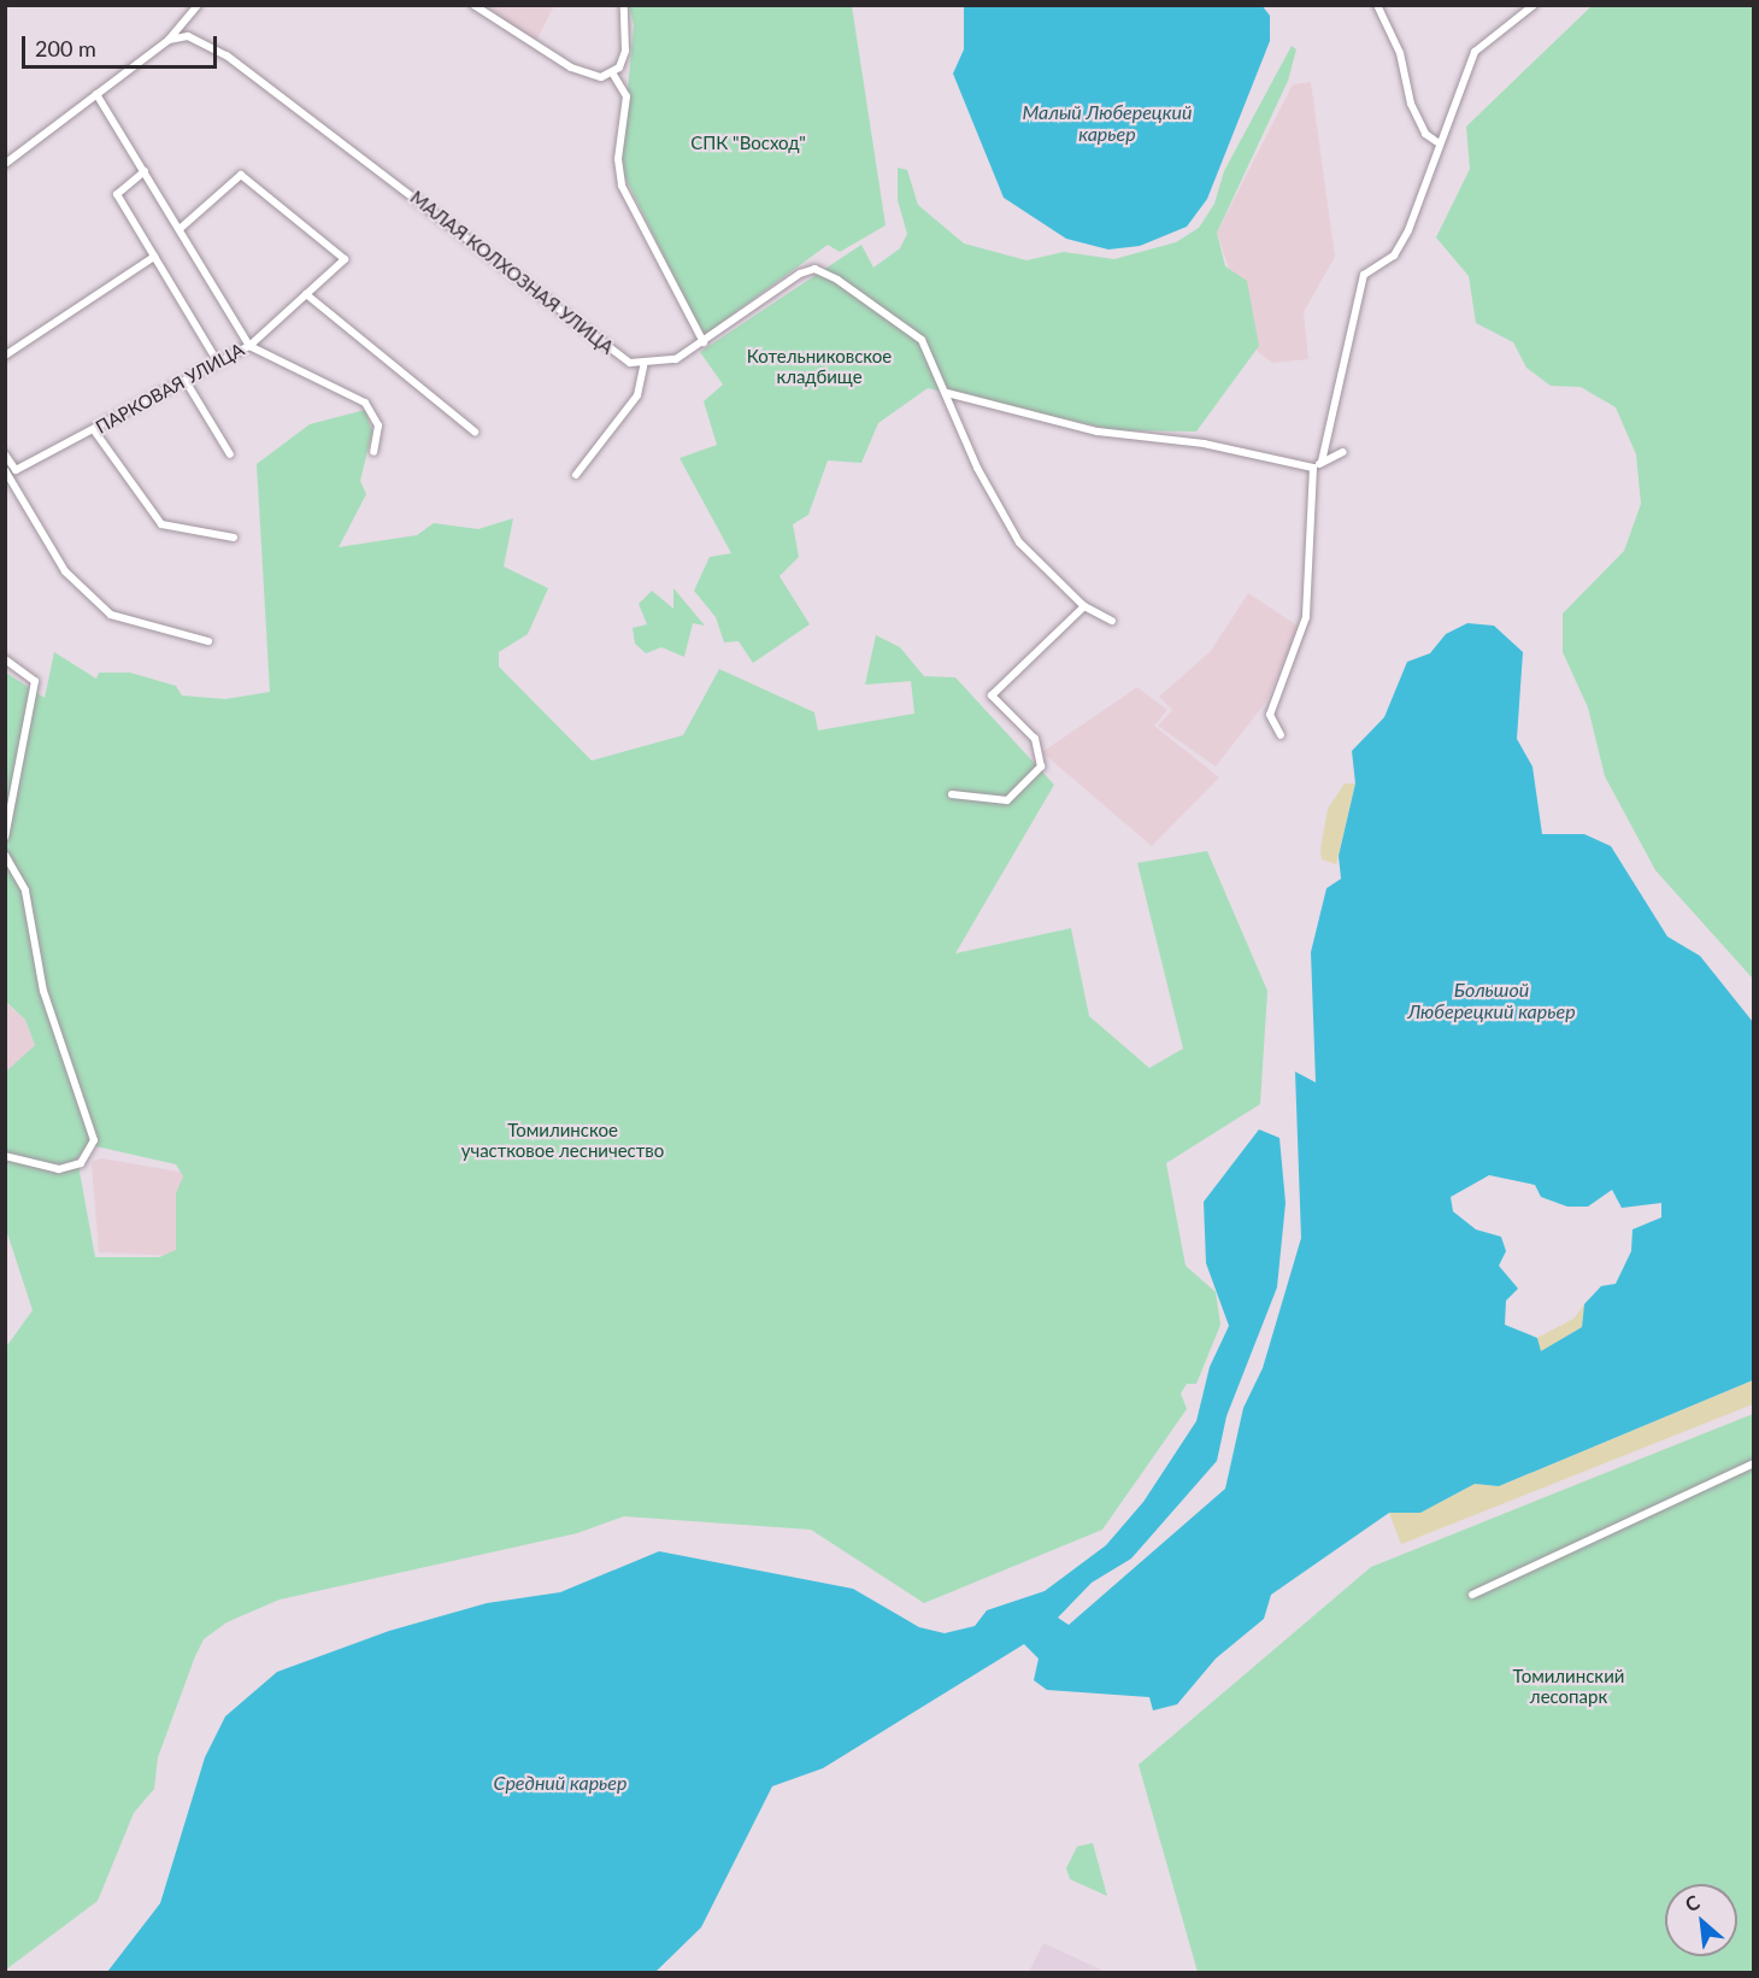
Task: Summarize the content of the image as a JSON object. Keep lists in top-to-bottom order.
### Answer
{
  "streets": {
    "street": ["МАЛАЯ КОЛХОЗНАЯ УЛИЦА", "ПАРКОВАЯ УЛИЦА"]
  },
  "water": ["Малый Люберецкий карьер", "Большой Люберецкий карьер", "Средний карьер"],
  "parks": [
    "СПК \"Восход\"",
    "Котельниковское кладбище",
    "Томилинское участковое лесничество",
    "Томилинский лесопарк"
  ],
  "scale_bar": "200 m",
  "north": "top left"
}
